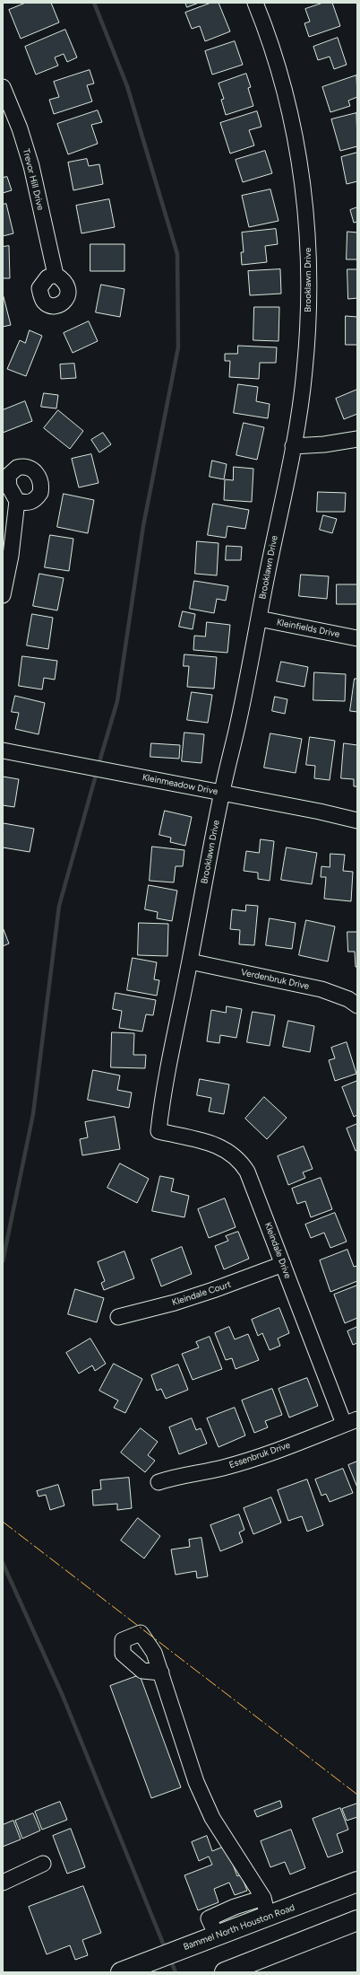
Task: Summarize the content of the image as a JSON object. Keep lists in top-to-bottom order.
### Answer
{
  "streets": {
    "main road": ["Bammel North Houston Road"],
    "street": [
      "Trevor Hill Drive",
      "Brooklawn Drive",
      "Kleinfields Drive",
      "Kleinmeadow Drive",
      "Verdenbruk Drive",
      "Kleindale Drive",
      "Kleindale Court",
      "Essenbruk Drive"
    ]
  },
  "crossings": [
    ["Brooklawn Drive", "Kleinfields Drive"],
    ["Brooklawn Drive", "Kleinmeadow Drive"],
    ["Brooklawn Drive", "Verdenbruk Drive"],
    ["Brooklawn Drive", "Kleindale Drive"],
    ["Kleindale Drive", "Kleindale Court"],
    ["Kleindale Drive", "Essenbruk Drive"]
  ]
}
